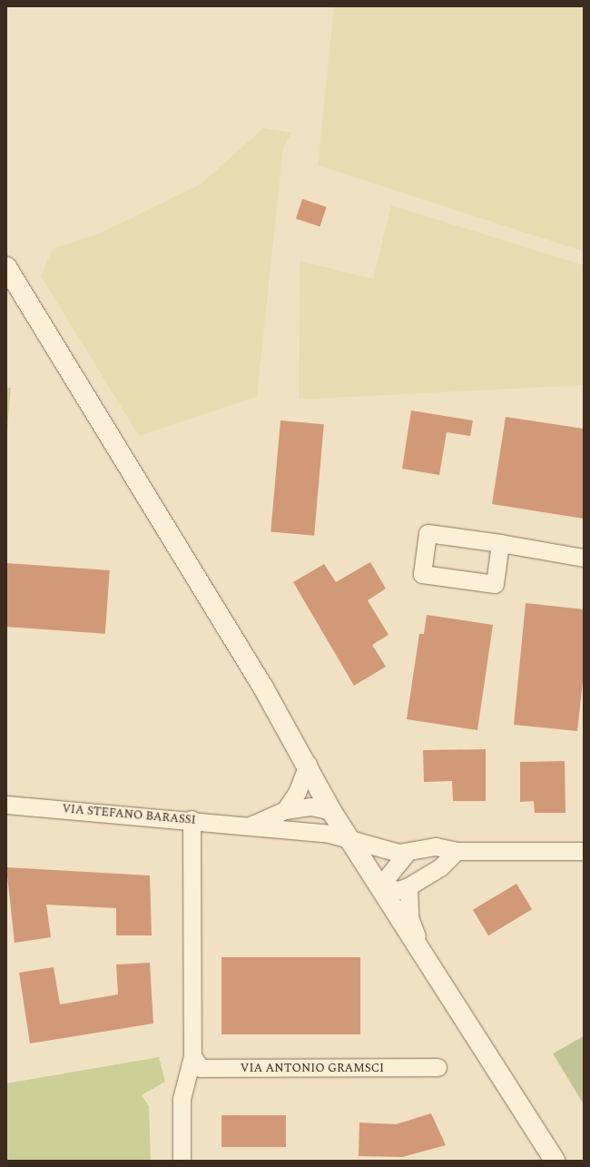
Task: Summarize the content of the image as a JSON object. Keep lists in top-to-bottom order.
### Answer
{
  "streets": {
    "street": ["VIA STEFANO BARASSI", "VIA ANTONIO GRAMSCI"]
  }
}
